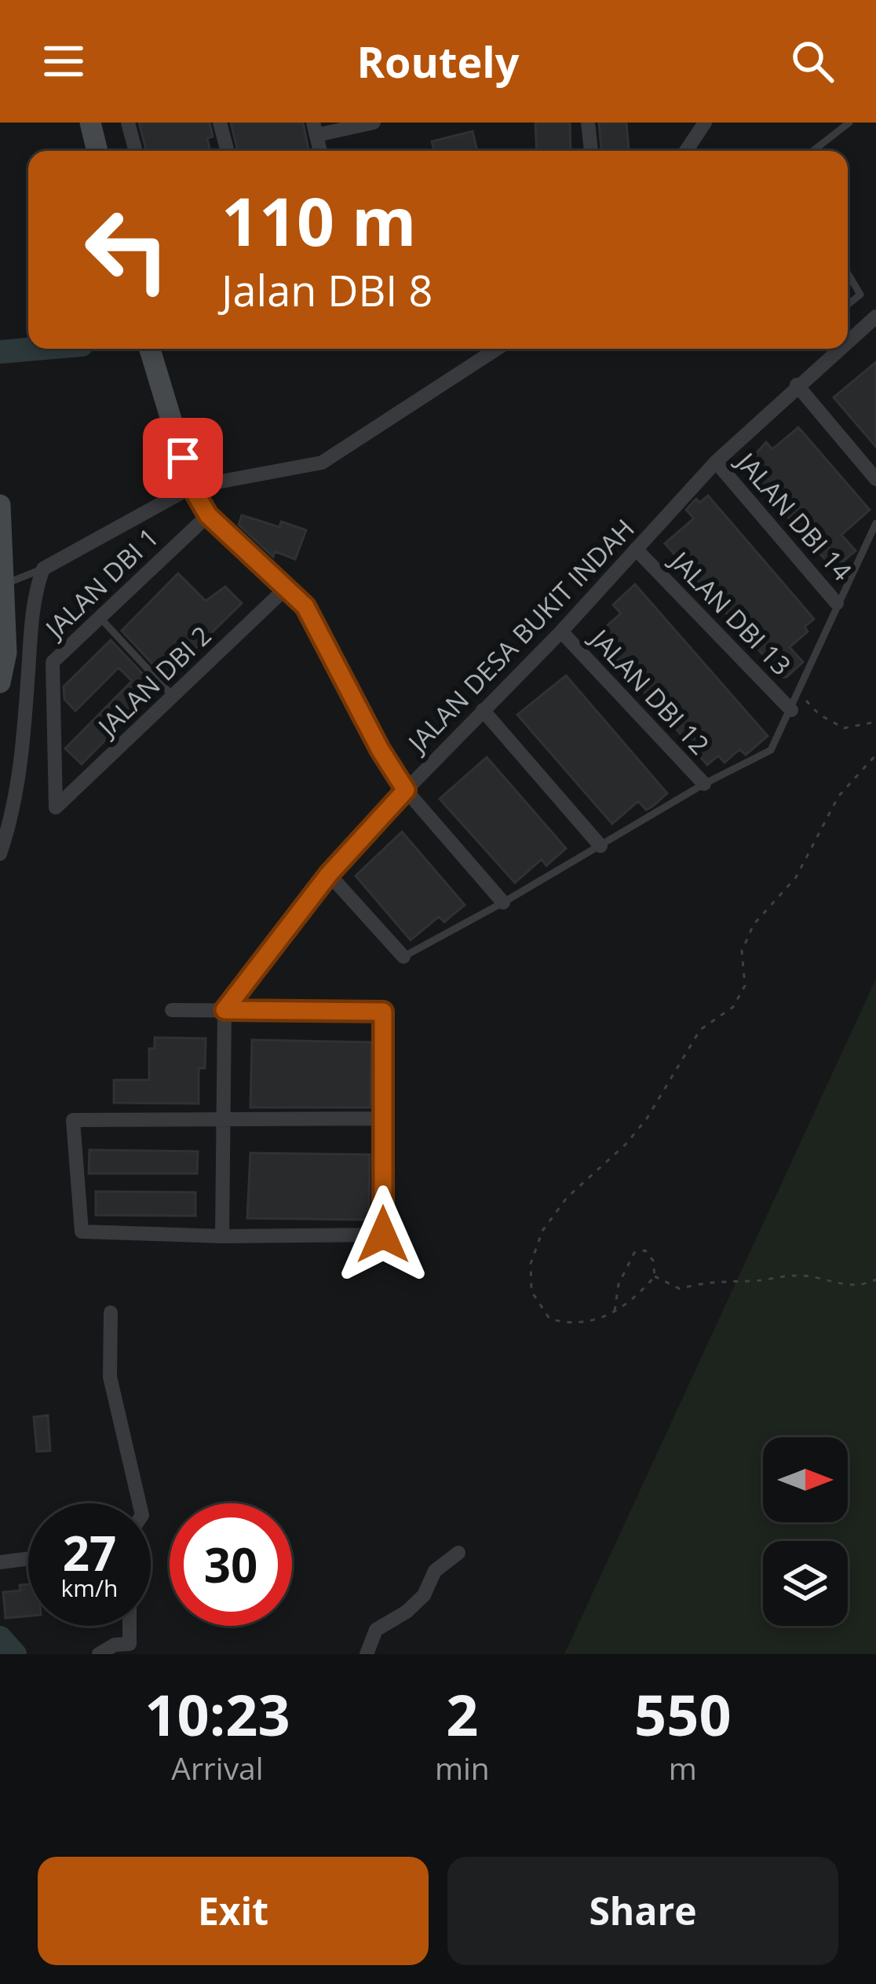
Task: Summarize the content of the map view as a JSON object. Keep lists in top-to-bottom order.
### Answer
{
  "streets": {
    "street": [
      "JALAN DBI 14",
      "JALAN DBI 1",
      "JALAN DBI 13",
      "JALAN DESA BUKIT INDAH",
      "JALAN DBI 2",
      "JALAN DBI 12"
    ]
  },
  "crossings": [
    ["JALAN DBI 14", "JALAN DESA BUKIT INDAH"],
    ["JALAN DBI 1", "JALAN DBI 2"],
    ["JALAN DBI 13", "JALAN DESA BUKIT INDAH"],
    ["JALAN DESA BUKIT INDAH", "JALAN DBI 12"]
  ],
  "north": "right",
  "page": {
    "header": "Routely",
    "turn": ["110 m", "Jalan DBI 8"],
    "speed": "27 km/h",
    "limit": "30",
    "eta": [
      "10:23",
      "Arrival",
      "2",
      "min",
      "550",
      "m"
    ],
    "buttons": ["Exit", "Share"]
  }
}
